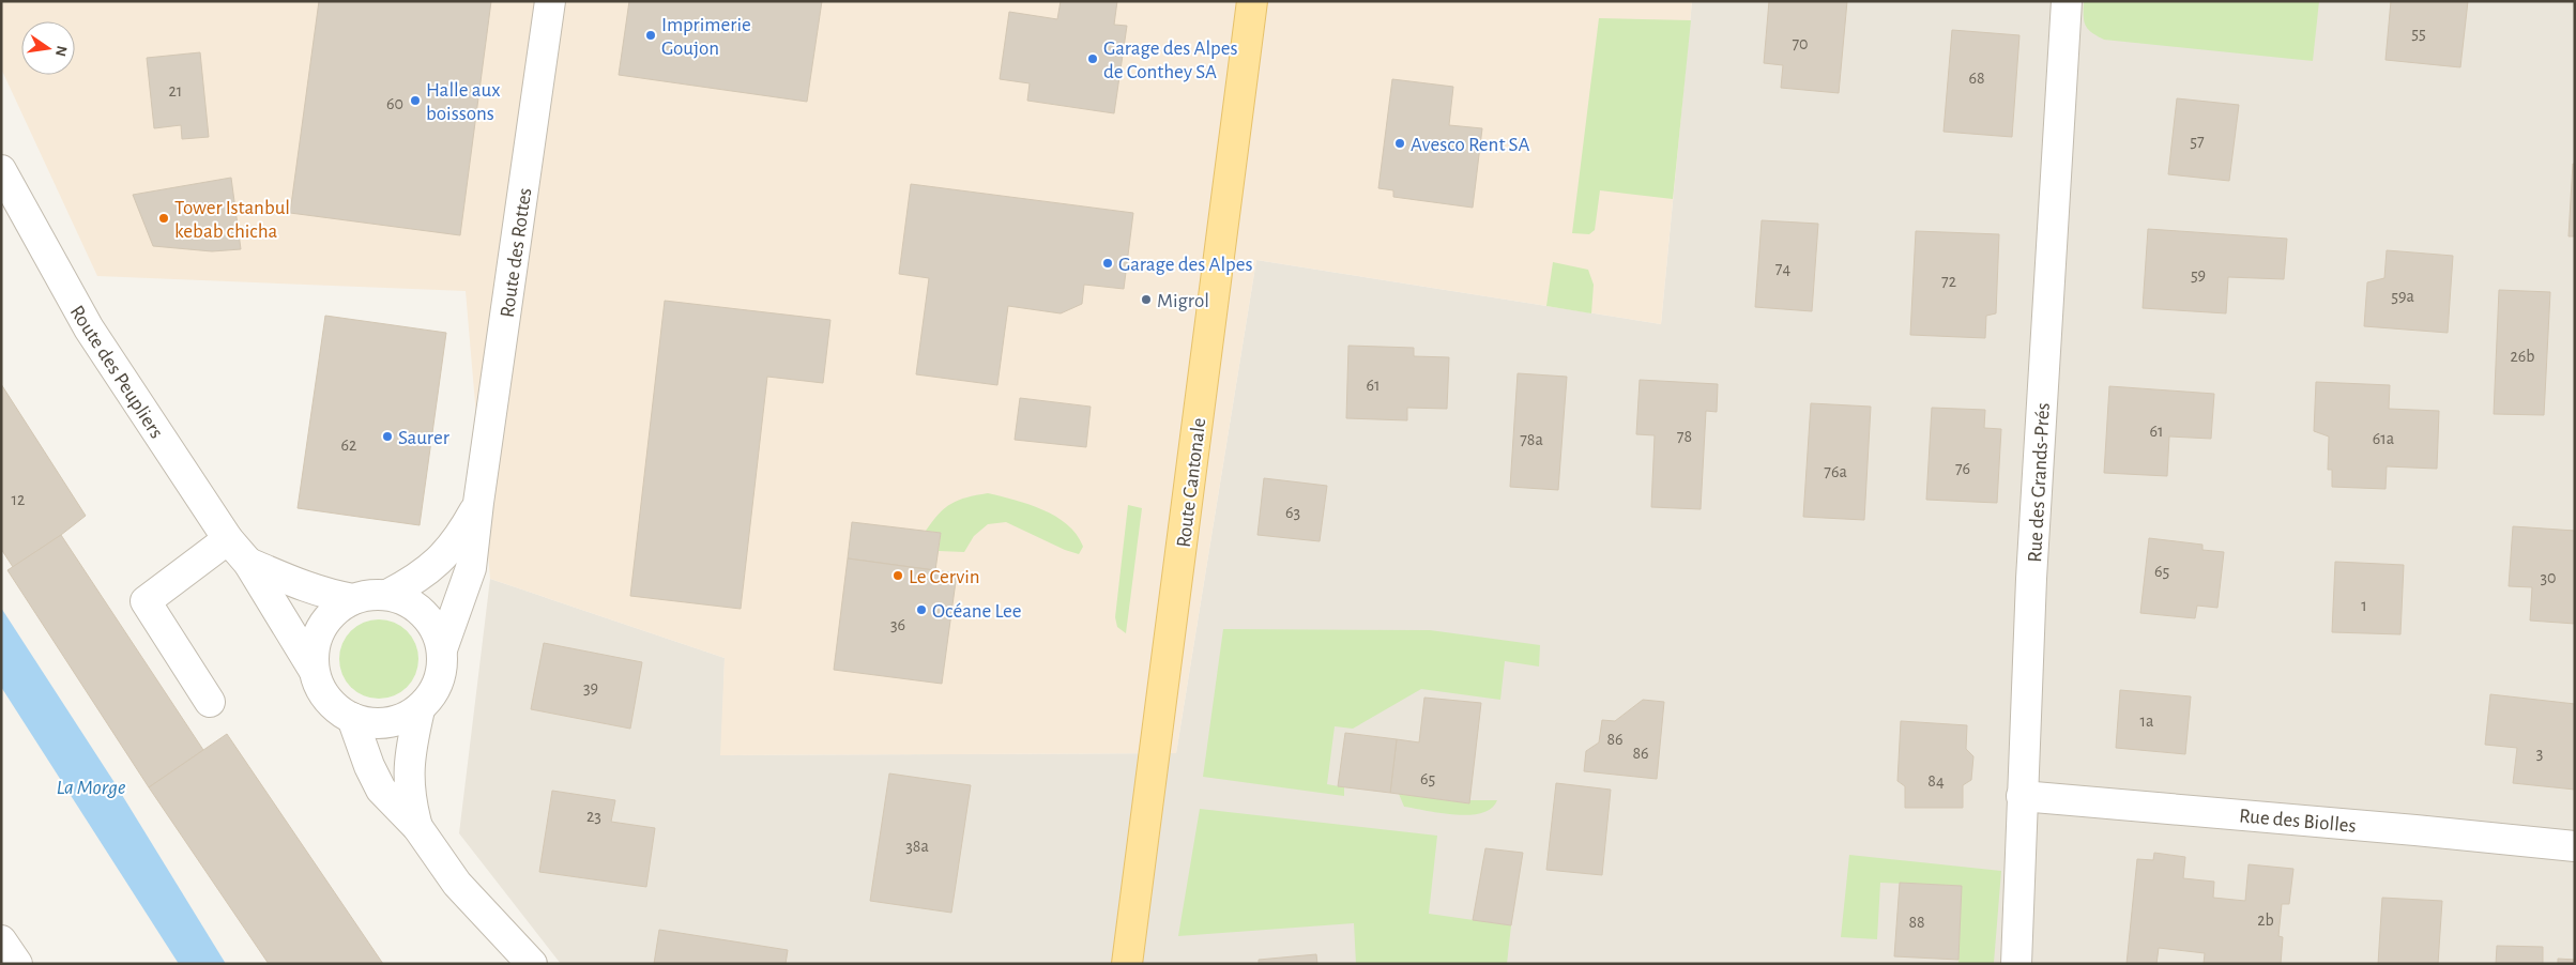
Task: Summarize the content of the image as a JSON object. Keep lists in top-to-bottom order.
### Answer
{
  "streets": {
    "main road": ["Route Cantonale"],
    "street": [
      "Route des Rottes",
      "Route des Peupliers",
      "Rue des Grands-Prés",
      "Rue des Biolles"
    ]
  },
  "crossings": [
    ["Route des Rottes", "Route des Peupliers"],
    ["Rue des Grands-Prés", "Rue des Biolles"]
  ],
  "water": ["La Morge"],
  "places": [
    "Imprimerie Goujon",
    "Garage des Alpes de Conthey SA",
    "Halle aux boissons",
    "Avesco Rent SA",
    "Tower Istanbul kebab chicha",
    "Garage des Alpes",
    "Migrol",
    "Saurer",
    "Le Cervin",
    "Océane Lee"
  ],
  "house_numbers": [
    "55",
    "70",
    "68",
    "21",
    "60",
    "57",
    "74",
    "59",
    "72",
    "59a",
    "26b",
    "61",
    "61",
    "78",
    "61a",
    "78a",
    "62",
    "76",
    "76a",
    "12",
    "63",
    "65",
    "30",
    "1",
    "36",
    "39",
    "1a",
    "86",
    "86",
    "3",
    "65",
    "84",
    "23",
    "38a",
    "2b",
    "88"
  ],
  "north": "right"
}
